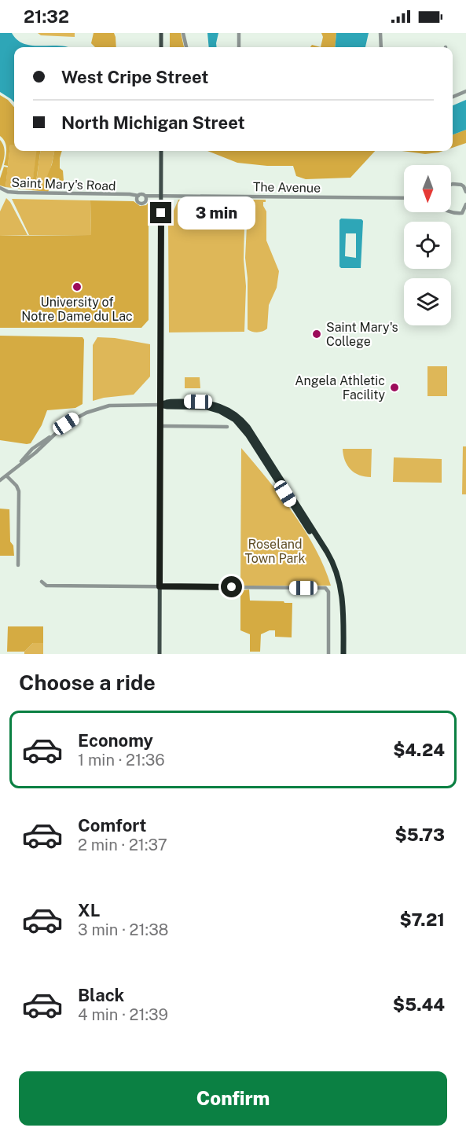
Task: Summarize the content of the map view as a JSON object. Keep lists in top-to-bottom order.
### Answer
{
  "streets": {
    "street": ["Saint Mary's Road", "The Avenue"]
  },
  "crossings": [
    ["Saint Mary's Road", "The Avenue"]
  ],
  "parks": ["Roseland Town Park"],
  "places": ["University of Notre Dame du Lac", "Saint Mary's College", "Angela Athletic Facility"],
  "north": "bottom",
  "page": {
    "status": "21:32",
    "banner": ["West Cripe Street", "North Michigan Street"],
    "bubble": "3 min",
    "heading": "Choose a ride",
    "list": [
      {
        "name": "Economy",
        "note": "1 min · 21:36",
        "value": "$4.24"
      },
      {
        "name": "Comfort",
        "note": "2 min · 21:37",
        "value": "$5.73"
      },
      {
        "name": "XL",
        "note": "3 min · 21:38",
        "value": "$7.21"
      },
      {
        "name": "Black",
        "note": "4 min · 21:39",
        "value": "$5.44"
      }
    ],
    "buttons": "Confirm"
  }
}
